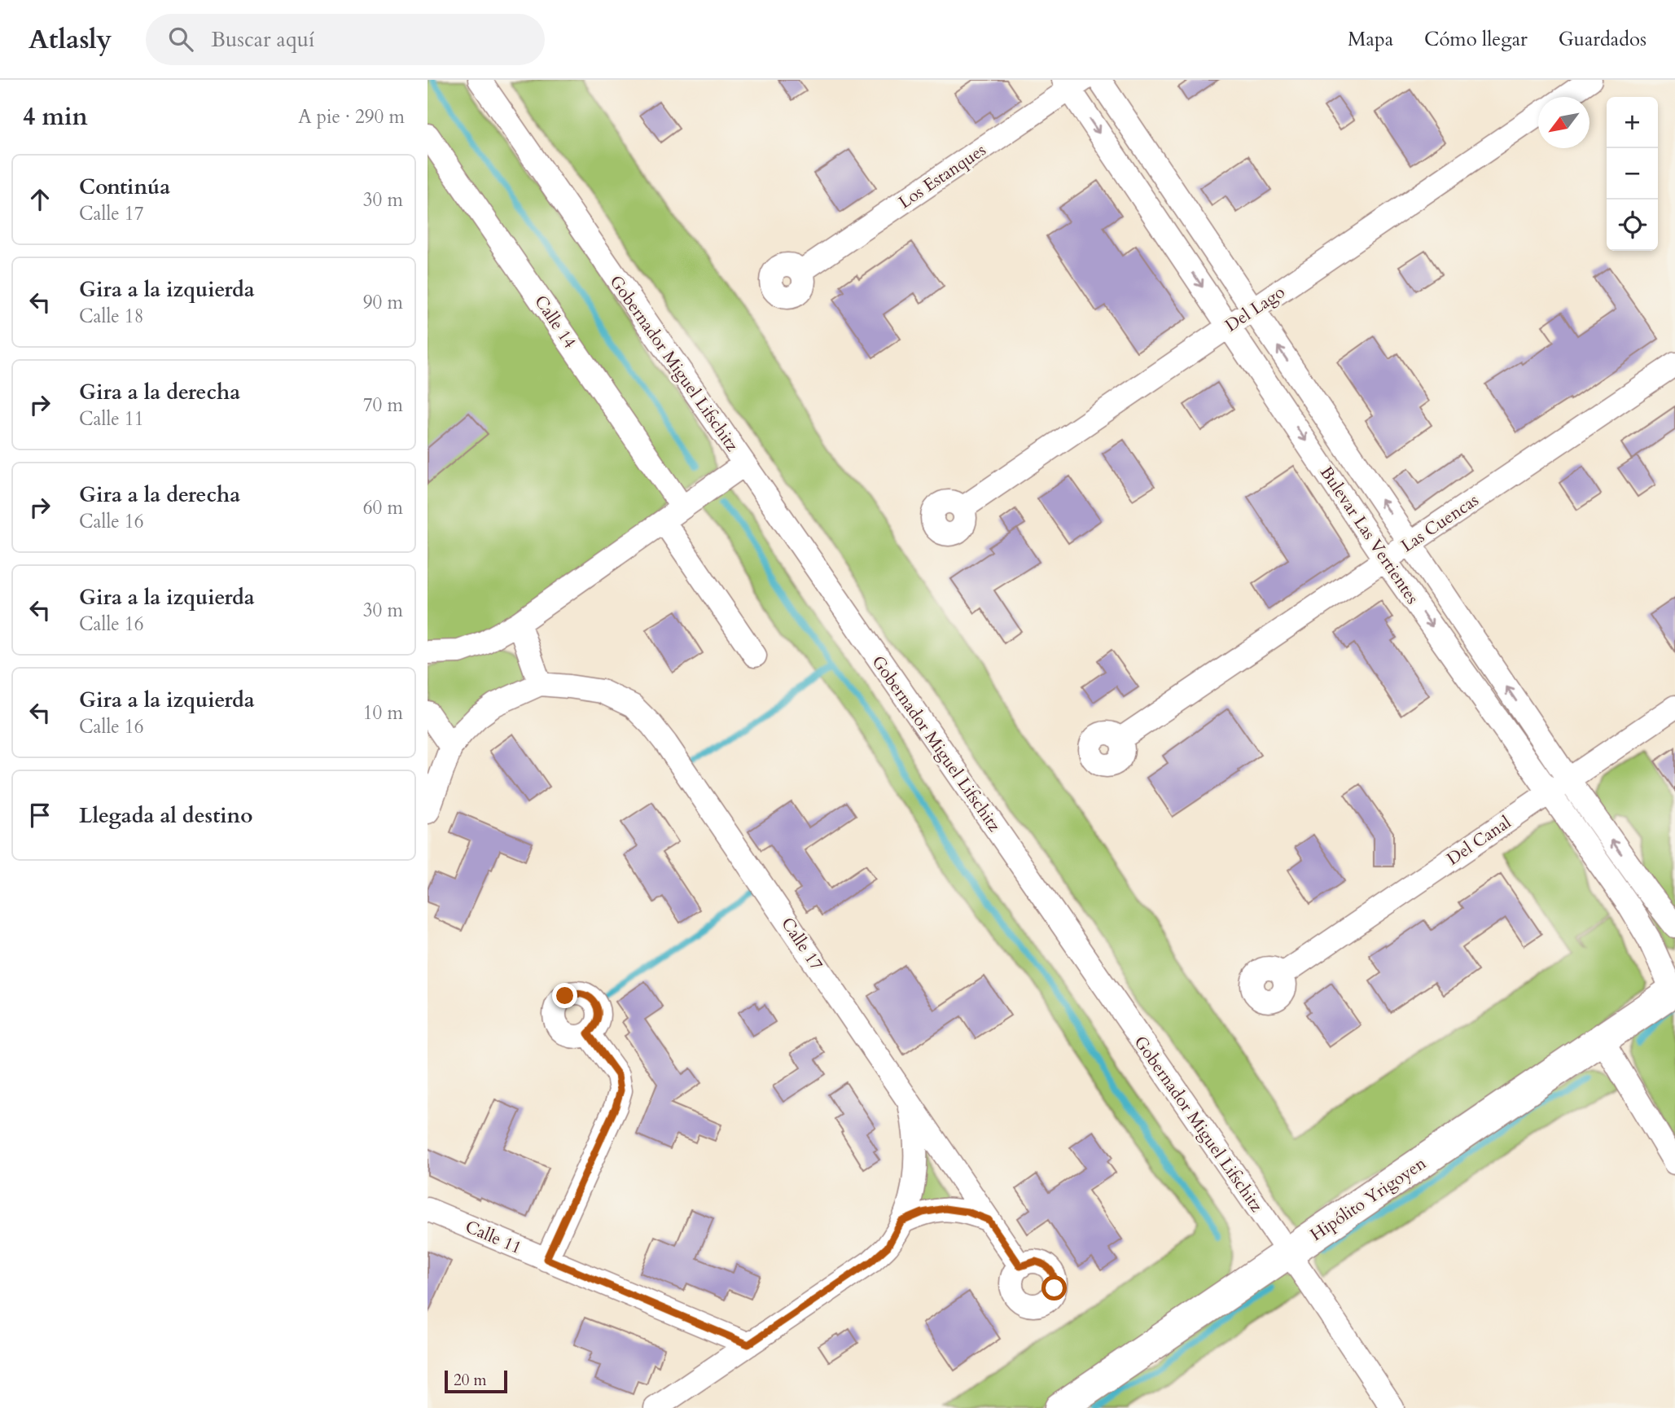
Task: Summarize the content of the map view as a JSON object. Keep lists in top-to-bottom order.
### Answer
{
  "streets": {
    "main road": ["Hipólito Yrigoyen"],
    "street": [
      "Los Estanques",
      "Del Lago",
      "Calle 14",
      "Gobernador Miguel Lifschitz",
      "Las Cuencas",
      "Bulevar Las Vertientes",
      "Del Canal",
      "Calle 17",
      "Calle 11"
    ]
  },
  "crossings": [
    ["Los Estanques", "Bulevar Las Vertientes"],
    ["Del Lago", "Bulevar Las Vertientes"],
    ["Gobernador Miguel Lifschitz", "Hipólito Yrigoyen"],
    ["Las Cuencas", "Bulevar Las Vertientes"],
    ["Bulevar Las Vertientes", "Del Canal"],
    ["Bulevar Las Vertientes", "Hipólito Yrigoyen"]
  ],
  "scale_bar": "20 m",
  "north": "bottom left",
  "page": {
    "header": "Atlasly",
    "search": "Buscar aquí",
    "nav": ["Mapa", "Cómo llegar", "Guardados"],
    "heading": ["4 min", "A pie · 290 m"],
    "map_buttons": ["+", "−"],
    "list": [
      ["Continúa", "Calle 17", "30 m"],
      ["Gira a la izquierda", "Calle 18", "90 m"],
      ["Gira a la derecha", "Calle 11", "70 m"],
      ["Gira a la derecha", "Calle 16", "60 m"],
      ["Gira a la izquierda", "Calle 16", "30 m"],
      ["Gira a la izquierda", "Calle 16", "10 m"],
      "Llegada al destino"
    ],
    "scale": "20 m"
  }
}
